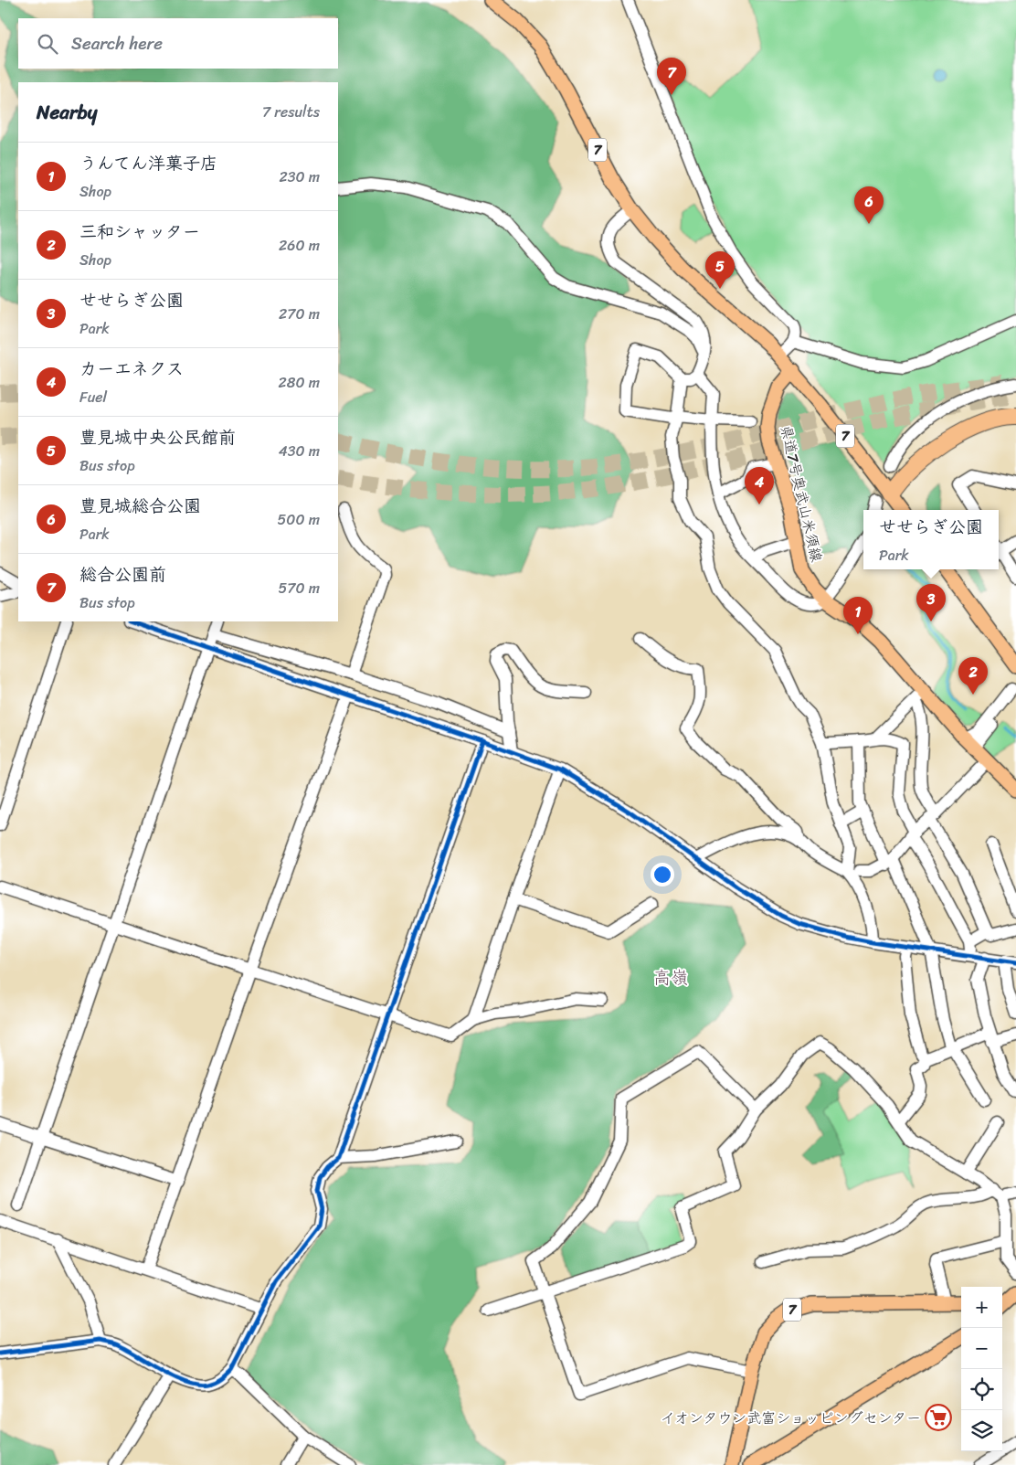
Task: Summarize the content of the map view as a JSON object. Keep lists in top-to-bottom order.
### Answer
{
  "streets": {
    "main road": ["7", "県道7号奥武山米須線"]
  },
  "crossings": [
    ["7", "県道7号奥武山米須線"]
  ],
  "districts": ["高嶺"],
  "places": {
    "supermarket": ["イオンタウン武富ショッピングセンター"]
  },
  "page": {
    "search": "Search here",
    "pins": [
      "7",
      "6",
      "5",
      "4",
      "3",
      "1",
      "2"
    ],
    "heading": ["Nearby", "7 results"],
    "list": [
      {
        "mark": "1",
        "name": "うんてん洋菓子店",
        "note": "Shop",
        "value": "230 m"
      },
      {
        "mark": "2",
        "name": "三和シャッター",
        "note": "Shop",
        "value": "260 m"
      },
      {
        "mark": "3",
        "name": "せせらぎ公園",
        "note": "Park",
        "value": "270 m"
      },
      {
        "mark": "4",
        "name": "カーエネクス",
        "note": "Fuel",
        "value": "280 m"
      },
      {
        "mark": "5",
        "name": "豊見城中央公民館前",
        "note": "Bus stop",
        "value": "430 m"
      },
      {
        "mark": "6",
        "name": "豊見城総合公園",
        "note": "Park",
        "value": "500 m"
      },
      {
        "mark": "7",
        "name": "総合公園前",
        "note": "Bus stop",
        "value": "570 m"
      }
    ],
    "popup": ["せせらぎ公園", "Park"],
    "map_buttons": ["+", "−"]
  }
}
